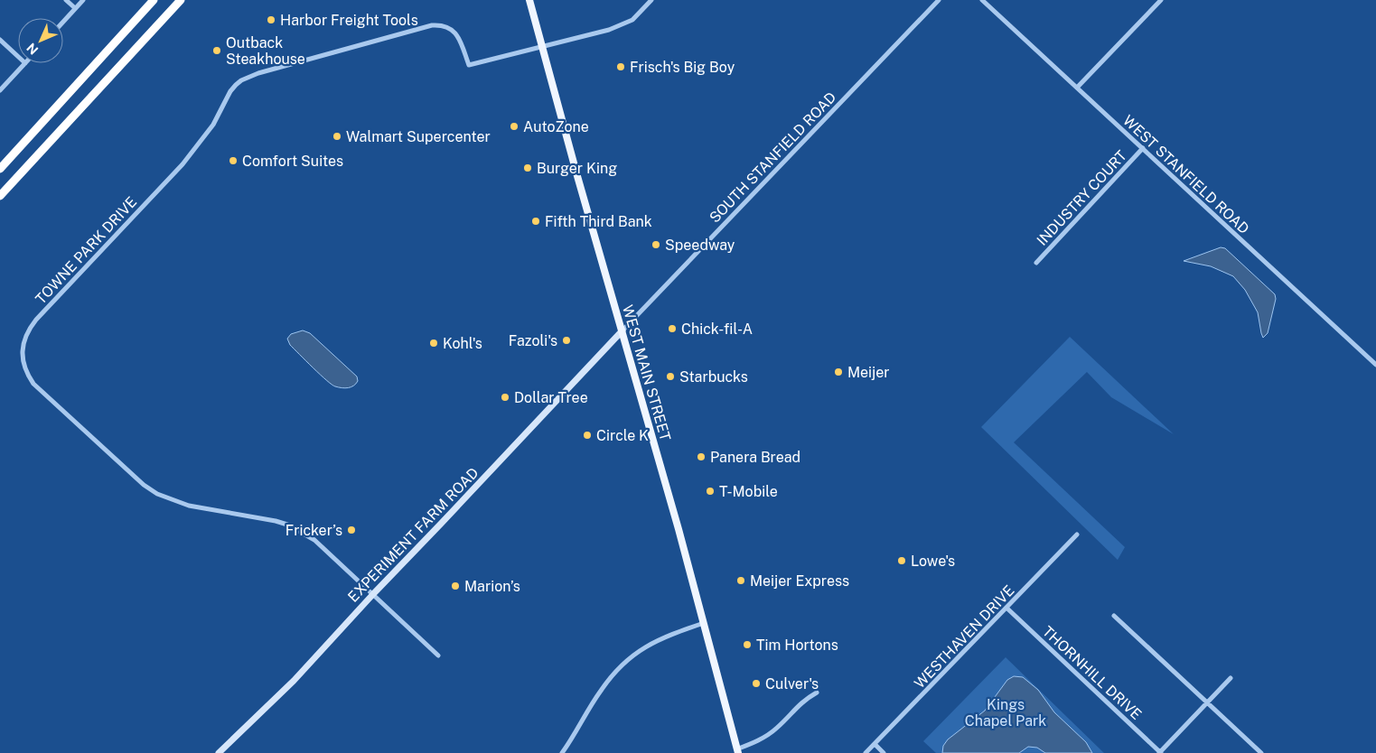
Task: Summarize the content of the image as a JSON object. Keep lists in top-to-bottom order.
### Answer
{
  "streets": {
    "main road": ["WEST MAIN STREET"],
    "street": [
      "SOUTH STANFIELD ROAD",
      "WEST STANFIELD ROAD",
      "INDUSTRY COURT",
      "TOWNE PARK DRIVE",
      "EXPERIMENT FARM ROAD",
      "WESTHAVEN DRIVE",
      "THORNHILL DRIVE"
    ]
  },
  "crossings": [
    ["SOUTH STANFIELD ROAD", "WEST MAIN STREET"],
    ["SOUTH STANFIELD ROAD", "EXPERIMENT FARM ROAD"],
    ["WEST STANFIELD ROAD", "INDUSTRY COURT"],
    ["TOWNE PARK DRIVE", "WEST MAIN STREET"],
    ["TOWNE PARK DRIVE", "EXPERIMENT FARM ROAD"],
    ["WEST MAIN STREET", "EXPERIMENT FARM ROAD"],
    ["WESTHAVEN DRIVE", "THORNHILL DRIVE"]
  ],
  "parks": ["Kings Chapel Park"],
  "places": [
    "Harbor Freight Tools",
    "Outback Steakhouse",
    "Frisch's Big Boy",
    "AutoZone",
    "Walmart Supercenter",
    "Comfort Suites",
    "Burger King",
    "Fifth Third Bank",
    "Speedway",
    "Chick-fil-A",
    "Fazoli's",
    "Kohl's",
    "Meijer",
    "Starbucks",
    "Dollar Tree",
    "Circle K",
    "Panera Bread",
    "T-Mobile",
    "Fricker’s",
    "Lowe's",
    "Meijer Express",
    "Marion’s",
    "Tim Hortons",
    "Culver's"
  ],
  "north": "bottom left"
}
